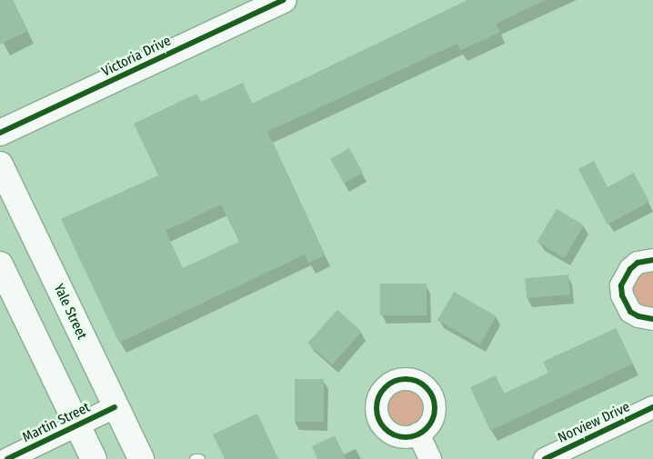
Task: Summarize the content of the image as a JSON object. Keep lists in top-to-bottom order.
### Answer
{
  "streets": {
    "main road": ["Victoria Drive", "Yale Street"],
    "street": ["Martin Street", "Norview Drive"]
  },
  "crossings": [
    ["Yale Street", "Martin Street"]
  ]
}
